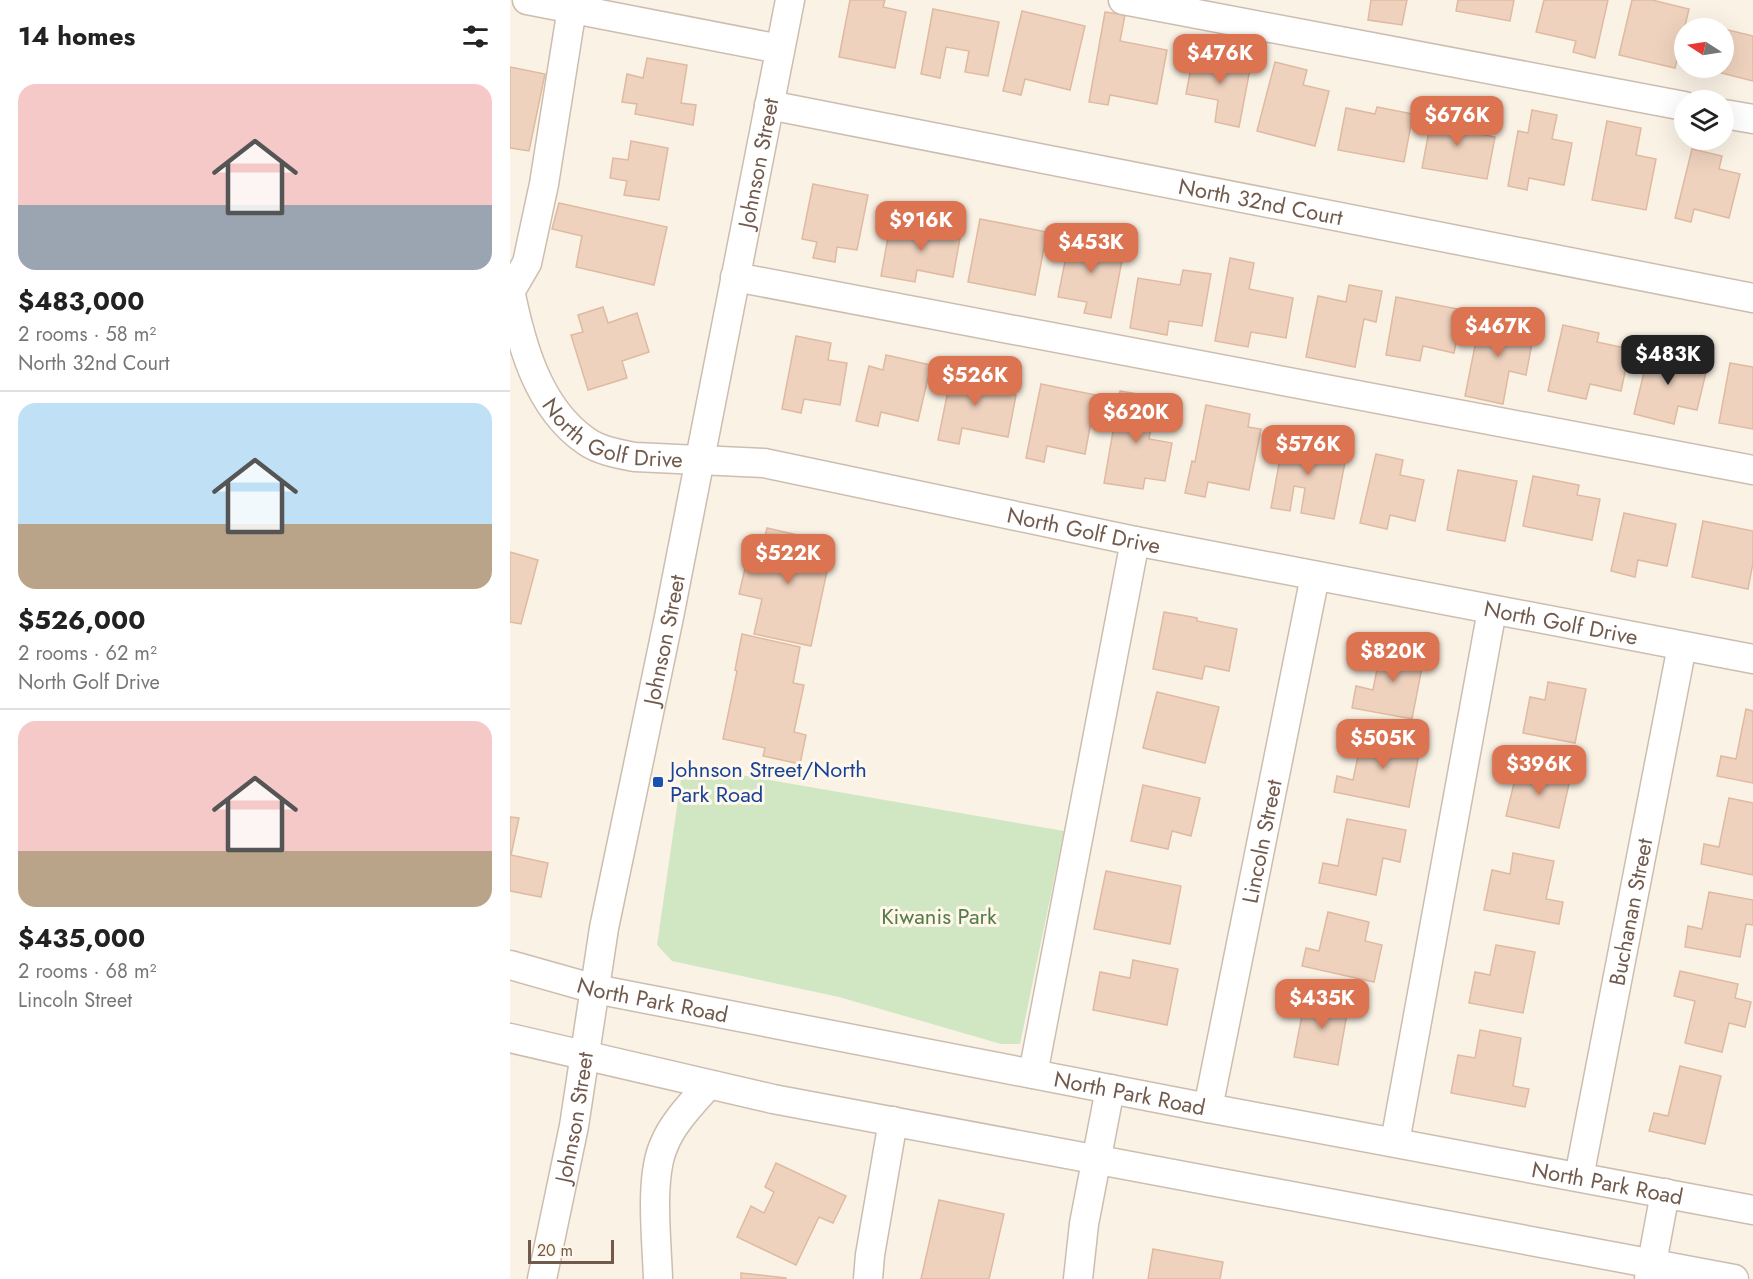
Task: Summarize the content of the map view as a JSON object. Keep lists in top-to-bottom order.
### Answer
{
  "streets": {
    "street": [
      "Johnson Street",
      "North 32nd Court",
      "North Golf Drive",
      "Lincoln Street",
      "Buchanan Street",
      "North Park Road"
    ]
  },
  "crossings": [
    ["Johnson Street", "North 32nd Court"],
    ["Johnson Street", "North Golf Drive"],
    ["Johnson Street", "North Park Road"],
    ["North Golf Drive", "Lincoln Street"],
    ["North Golf Drive", "Buchanan Street"],
    ["Lincoln Street", "North Park Road"],
    ["Buchanan Street", "North Park Road"]
  ],
  "parks": ["Kiwanis Park"],
  "places": {
    "transit": ["Johnson Street/North Park Road"]
  },
  "scale_bar": "20 m",
  "north": "left",
  "page": {
    "heading": "14 homes",
    "price": [
      "$476K",
      "$676K",
      "$916K",
      "$453K",
      "$467K",
      "$483K",
      "$526K",
      "$620K",
      "$576K",
      "$522K",
      "$820K",
      "$505K",
      "$396K",
      "$435K"
    ],
    "list": [
      {
        "name": "$483,000",
        "note": "2 rooms · 58 m² · North 32nd Court"
      },
      {
        "name": "$526,000",
        "note": "2 rooms · 62 m² · North Golf Drive"
      },
      {
        "name": "$435,000",
        "note": "2 rooms · 68 m² · Lincoln Street"
      }
    ],
    "scale": "20 m"
  }
}
